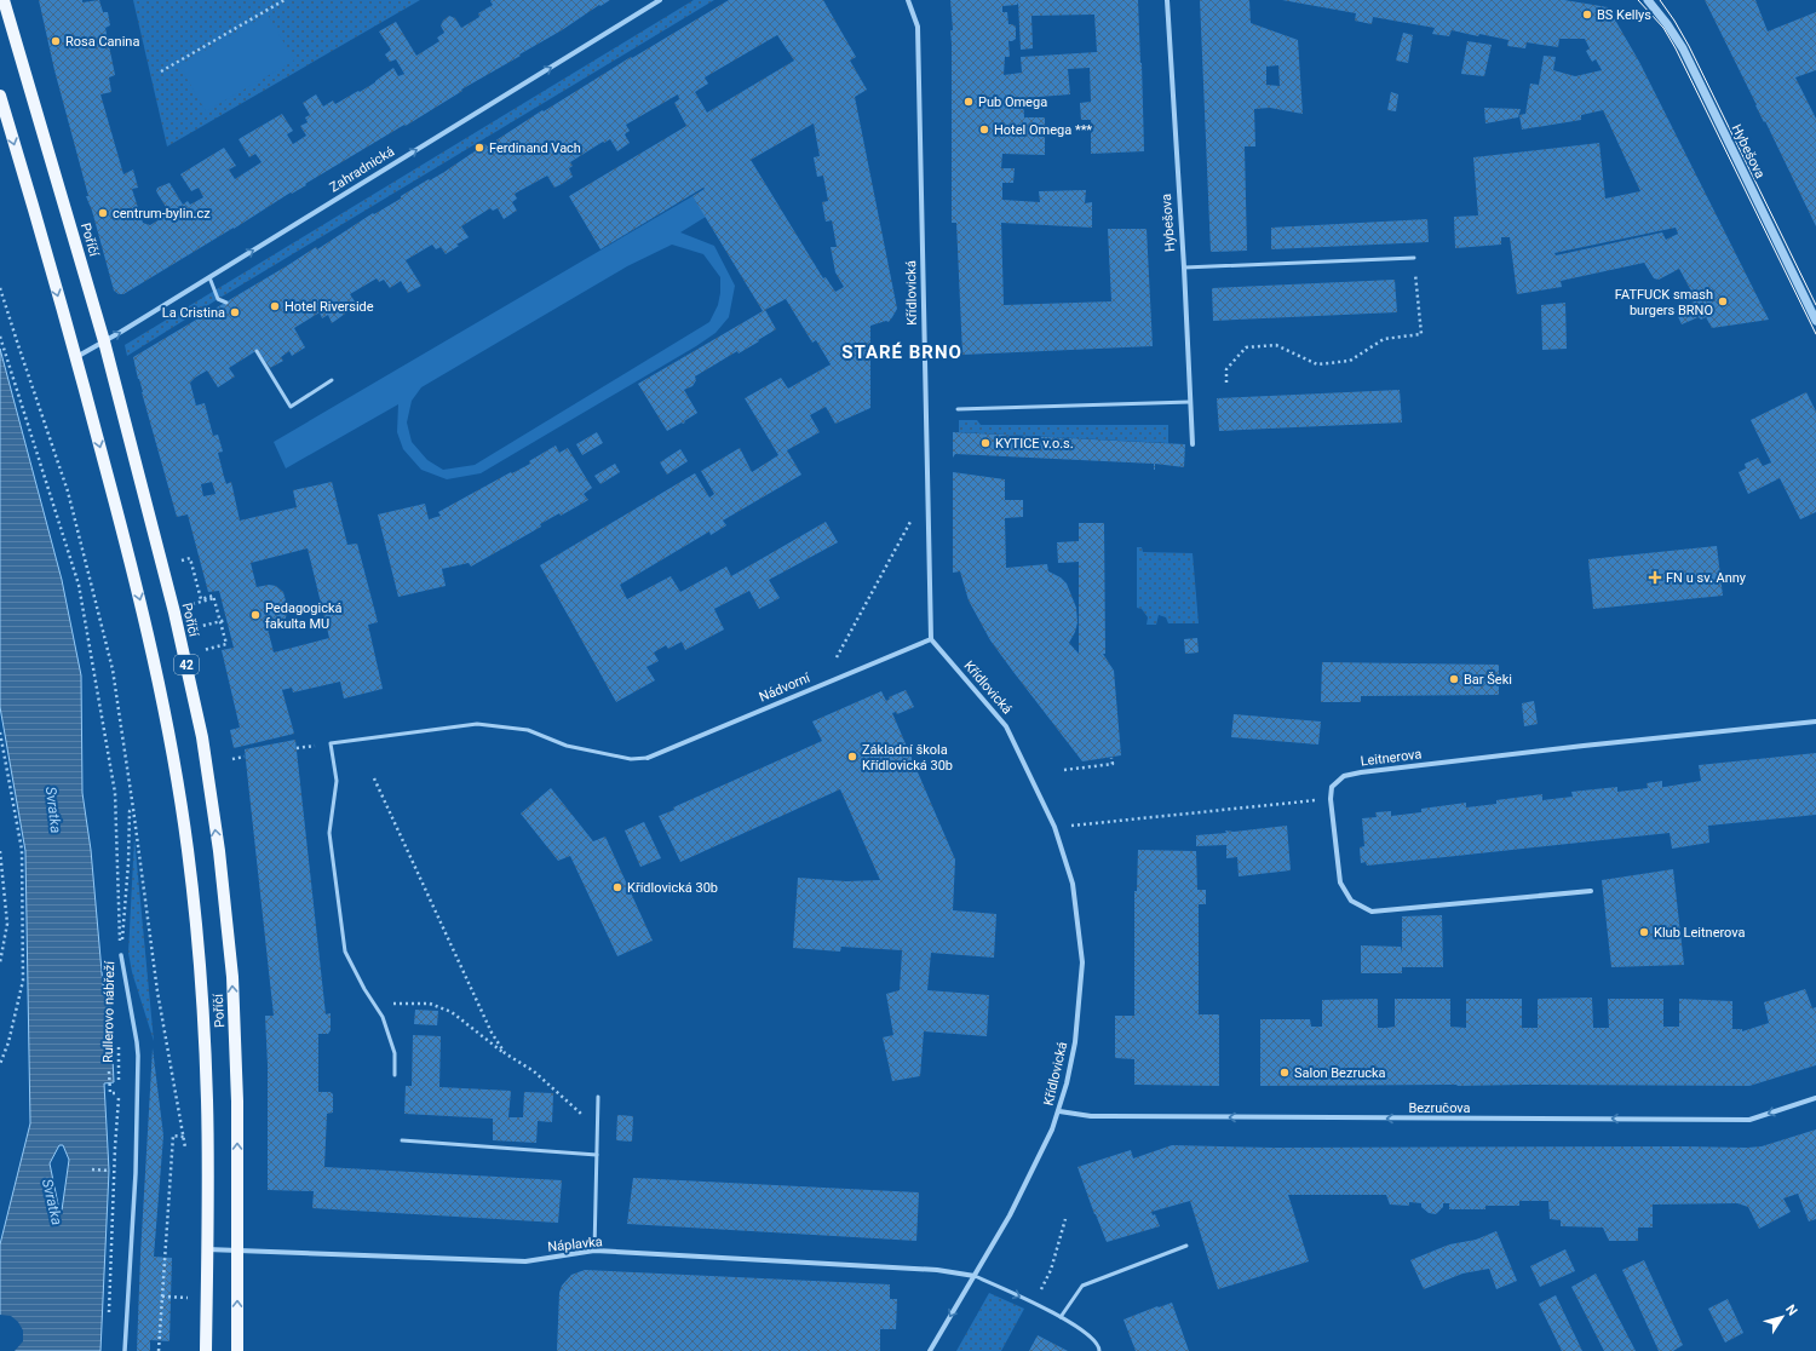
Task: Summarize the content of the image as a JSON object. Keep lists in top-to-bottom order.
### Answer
{
  "streets": {
    "main road": ["Poříčí", "42"],
    "street": [
      "Hybešova",
      "Zahradnická",
      "Křídlovická",
      "Nádvorní",
      "Leitnerova",
      "Rullerovo nábřeží",
      "Bezručova",
      "Náplavka"
    ]
  },
  "crossings": [
    ["Zahradnická", "Poříčí"],
    ["Poříčí", "Náplavka"],
    ["Křídlovická", "Nádvorní"],
    ["Křídlovická", "Bezručova"],
    ["Křídlovická", "Náplavka"]
  ],
  "one_way": ["Zahradnická", "Bezručova"],
  "districts": ["STARÉ BRNO"],
  "water": ["Svratka"],
  "places": {
    "other": [
      "BS Kellys",
      "Rosa Canina",
      "Pub Omega",
      "Hotel Omega ***",
      "Ferdinand Vach",
      "centrum-bylin.cz",
      "FATFUCK smash burgers BRNO",
      "Hotel Riverside",
      "La Cristina",
      "KYTICE v.o.s.",
      "Pedagogická fakulta MU",
      "Bar Šeki",
      "Základní škola Křídlovická 30b",
      "Křídlovická 30b",
      "Klub Leitnerova",
      "Salon Bezrucka"
    ],
    "health": ["FN u sv. Anny"]
  },
  "north": "top right"
}
